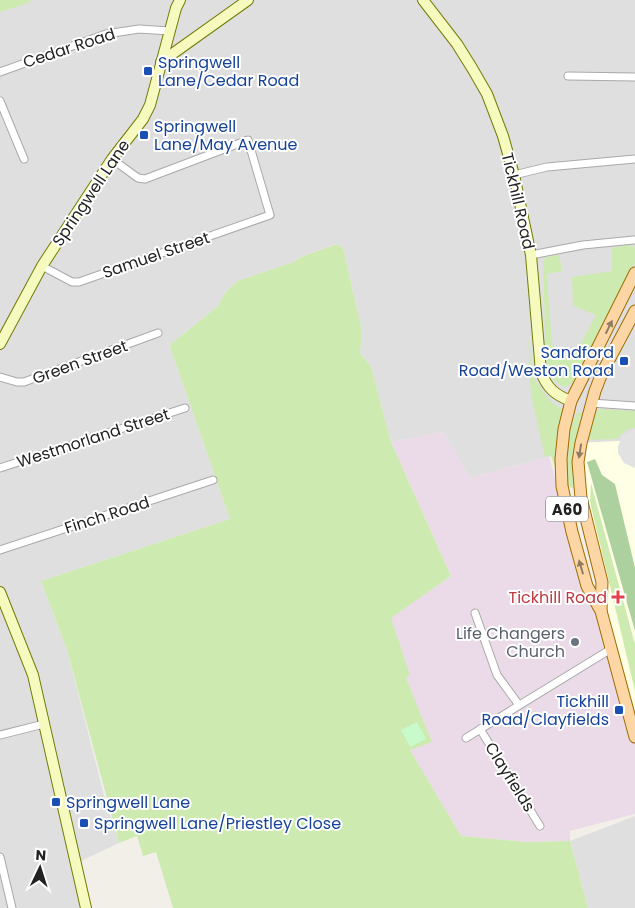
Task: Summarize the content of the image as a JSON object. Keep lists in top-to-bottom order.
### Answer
{
  "streets": {
    "main road": ["A60"],
    "street": [
      "Cedar Road",
      "Springwell Lane",
      "Tickhill Road",
      "Samuel Street",
      "Green Street",
      "Westmorland Street",
      "Finch Road",
      "Clayfields"
    ]
  },
  "crossings": [
    ["Cedar Road", "Springwell Lane"],
    ["Springwell Lane", "Samuel Street"],
    ["Tickhill Road", "A60"],
    ["A60", "Clayfields"]
  ],
  "places": {
    "transit": [
      "Springwell Lane/Cedar Road",
      "Springwell Lane/May Avenue",
      "Sandford Road/Weston Road",
      "Tickhill Road/Clayfields",
      "Springwell Lane",
      "Springwell Lane/Priestley Close"
    ],
    "health": ["Tickhill Road"],
    "other": ["Life Changers Church"]
  },
  "north": "top"
}
